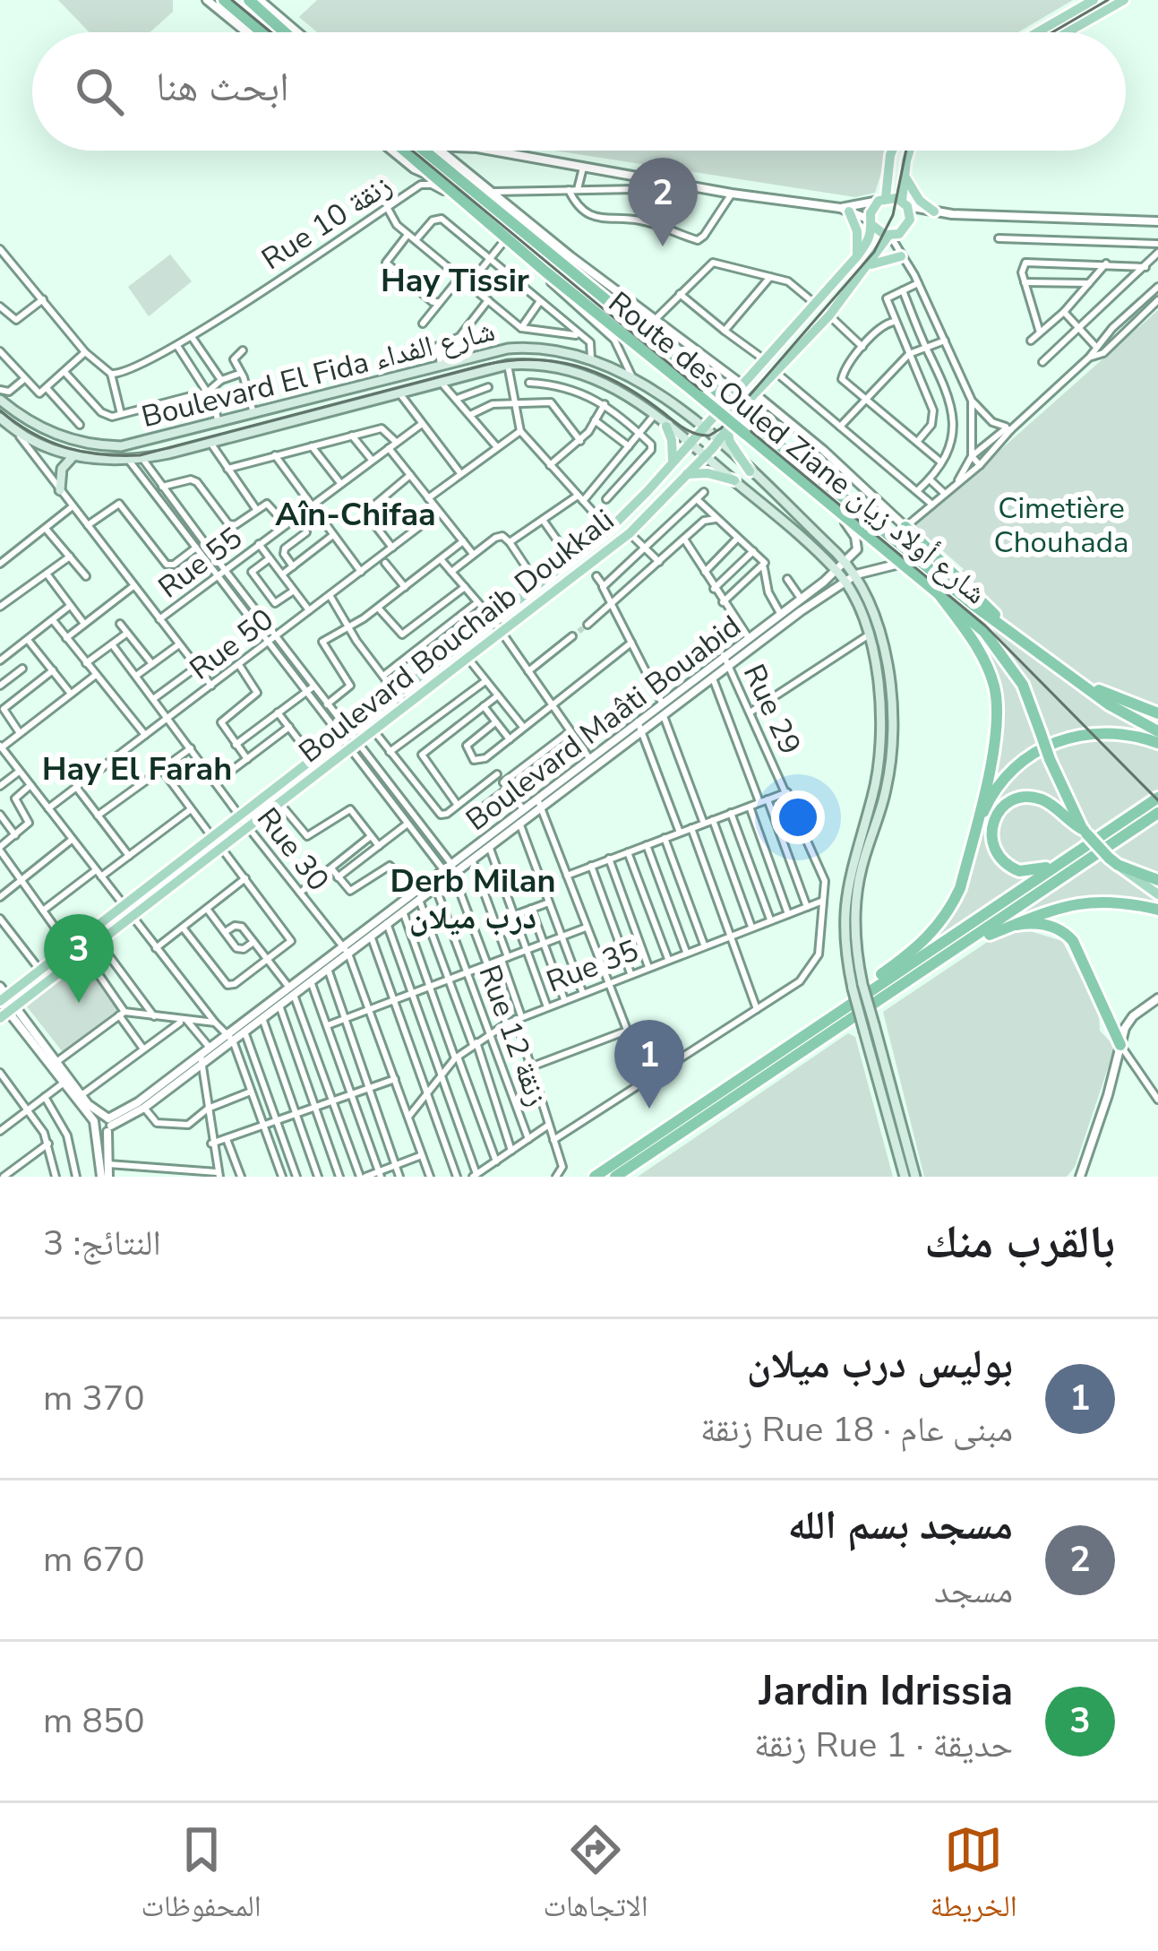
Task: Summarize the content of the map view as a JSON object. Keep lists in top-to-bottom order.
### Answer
{
  "streets": {
    "highway": ["Route des Ouled Ziane شارع أولاد زيان"],
    "main road": ["Boulevard El Fida شارع الفداء", "Boulevard Bouchaib Doukkali"],
    "street": [
      "Rue 10 زنقة",
      "Rue 55",
      "Rue 50",
      "Rue 29",
      "Boulevard Maâti Bouabid",
      "Rue 30",
      "Rue 35",
      "Rue 12 زنقة"
    ]
  },
  "crossings": [
    ["Rue 10 زنقة", "Boulevard El Fida شارع الفداء"],
    ["Boulevard El Fida شارع الفداء", "Rue 55"],
    ["Boulevard El Fida شارع الفداء", "Boulevard Bouchaib Doukkali"],
    ["Boulevard El Fida شارع الفداء", "Boulevard Maâti Bouabid"],
    ["Route des Ouled Ziane شارع أولاد زيان", "Boulevard Maâti Bouabid"],
    ["Rue 55", "Rue 50"],
    ["Boulevard Bouchaib Doukkali", "Rue 30"],
    ["Rue 50", "Rue 30"],
    ["Rue 29", "Boulevard Maâti Bouabid"],
    ["Rue 29", "Rue 35"],
    ["Boulevard Maâti Bouabid", "Rue 30"],
    ["Boulevard Maâti Bouabid", "Rue 12 زنقة"],
    ["Rue 30", "Rue 35"],
    ["Rue 35", "Rue 12 زنقة"]
  ],
  "districts": [
    "Hay Tissir",
    "Aîn-Chifaa",
    "Hay El Farah",
    "Derb Milan درب ميلان"
  ],
  "parks": ["Cimetière Chouhada"],
  "page": {
    "search": "ابحث هنا",
    "pins": ["2", "3", "1"],
    "heading": ["بالقرب منك", "النتائج: 3"],
    "list": [
      {
        "mark": "1",
        "name": "بوليس درب ميلان",
        "note": "مبنى عام · Rue 18 زنقة",
        "value": "370 m"
      },
      {
        "mark": "2",
        "name": "مسجد بسم الله",
        "note": "مسجد",
        "value": "670 m"
      },
      {
        "mark": "3",
        "name": "Jardin Idrissia",
        "note": "حديقة · Rue 1 زنقة",
        "value": "850 m"
      }
    ],
    "nav": ["الخريطة", "الاتجاهات", "المحفوظات"]
  }
}
